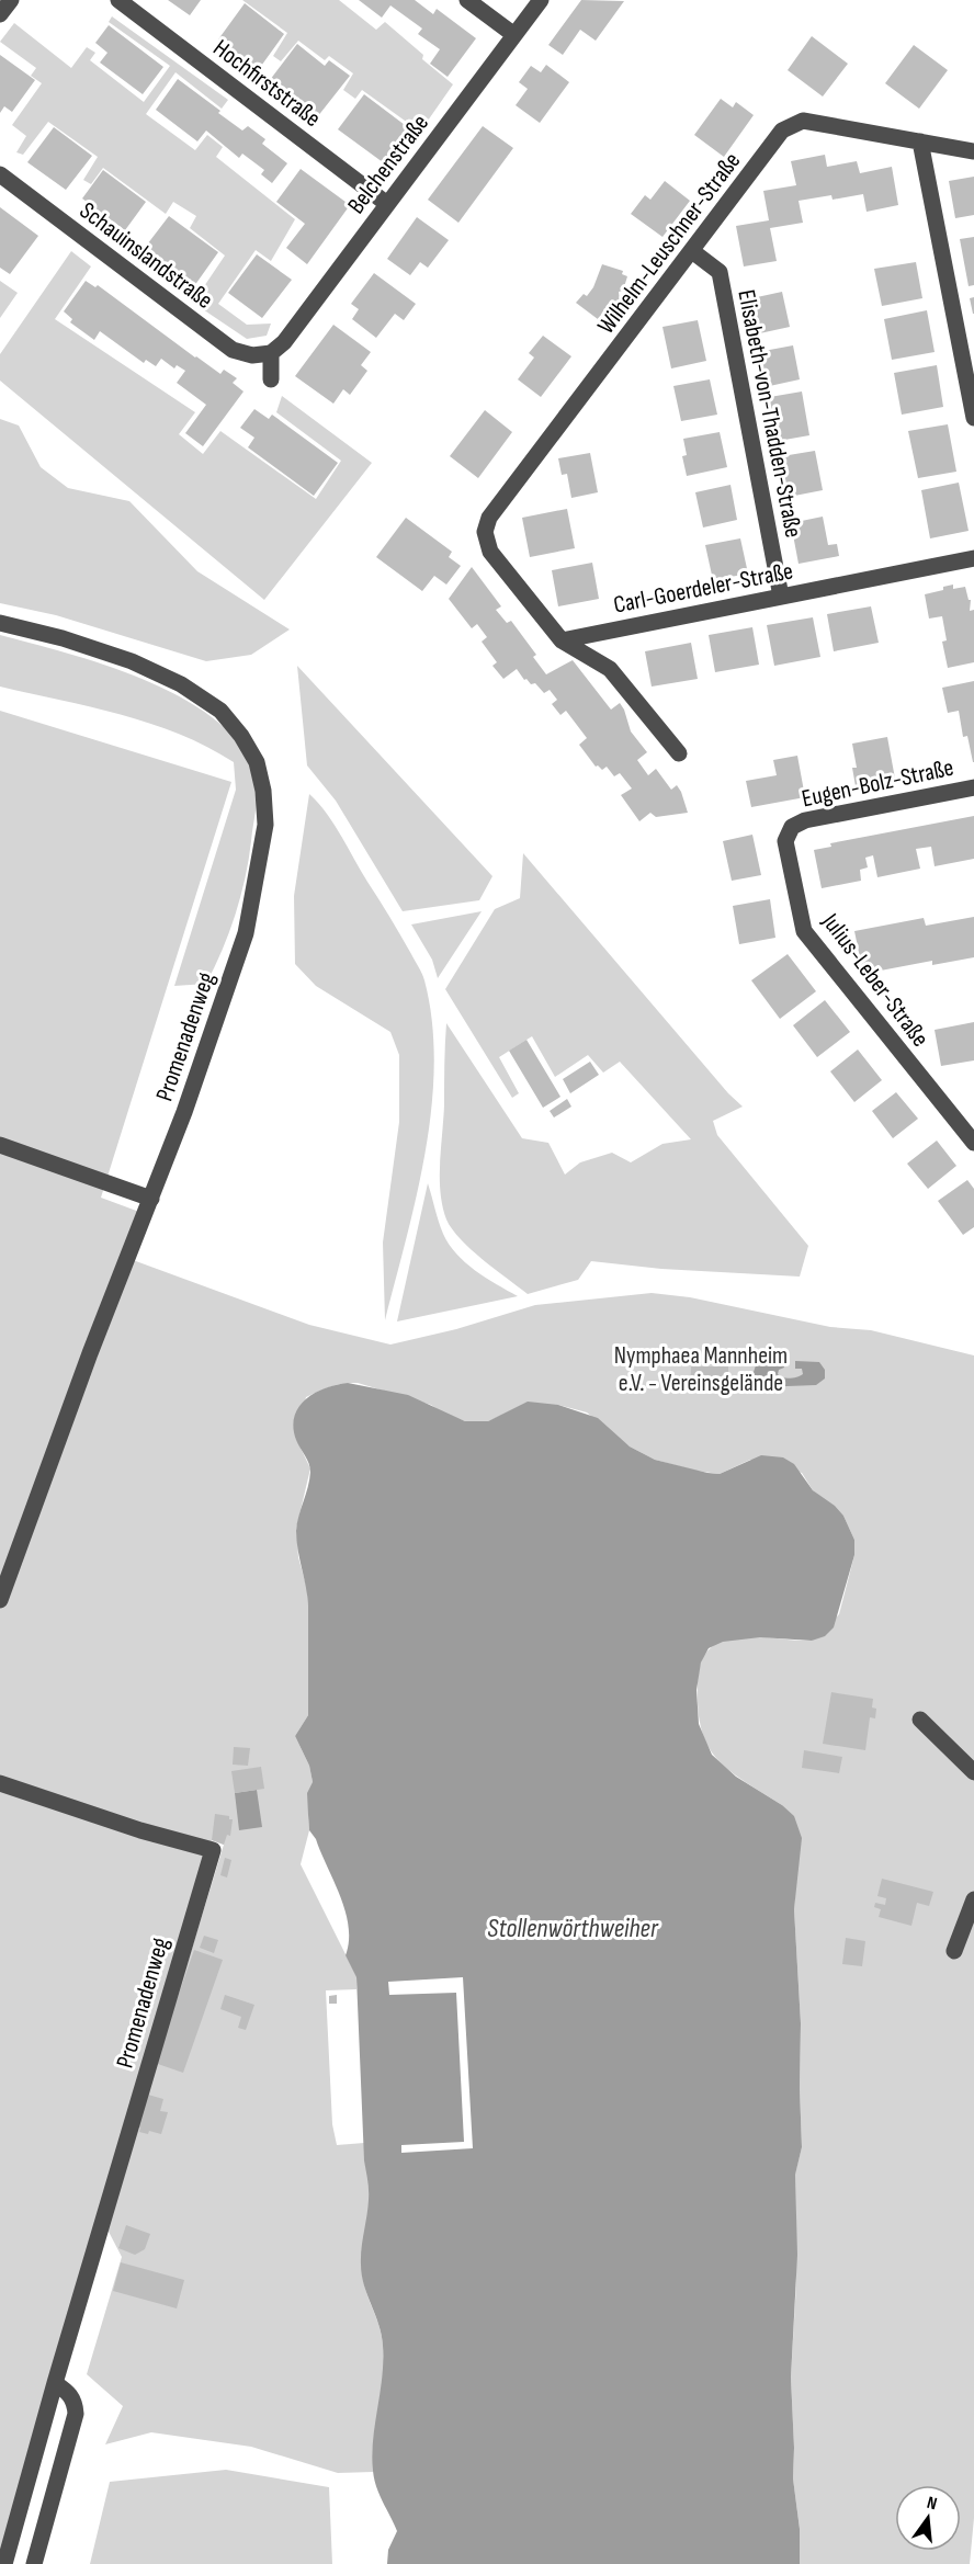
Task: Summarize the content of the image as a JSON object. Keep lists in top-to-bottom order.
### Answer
{
  "streets": {
    "street": [
      "Hochfirststraße",
      "Belchenstraße",
      "Wilhelm-Leuschner-Straße",
      "Schauinslandstraße",
      "Elisabeth-von-Thadden-Straße",
      "Carl-Goerdeler-Straße",
      "Eugen-Bolz-Straße",
      "Julius-Leber-Straße",
      "Promenadenweg"
    ]
  },
  "crossings": [
    ["Hochfirststraße", "Belchenstraße"],
    ["Belchenstraße", "Schauinslandstraße"],
    ["Wilhelm-Leuschner-Straße", "Elisabeth-von-Thadden-Straße"],
    ["Wilhelm-Leuschner-Straße", "Carl-Goerdeler-Straße"],
    ["Elisabeth-von-Thadden-Straße", "Carl-Goerdeler-Straße"],
    ["Eugen-Bolz-Straße", "Julius-Leber-Straße"]
  ],
  "water": ["Stollenwörthweiher"],
  "parks": ["Nymphaea Mannheim e.V. - Vereinsgelände"],
  "north": "top"
}
